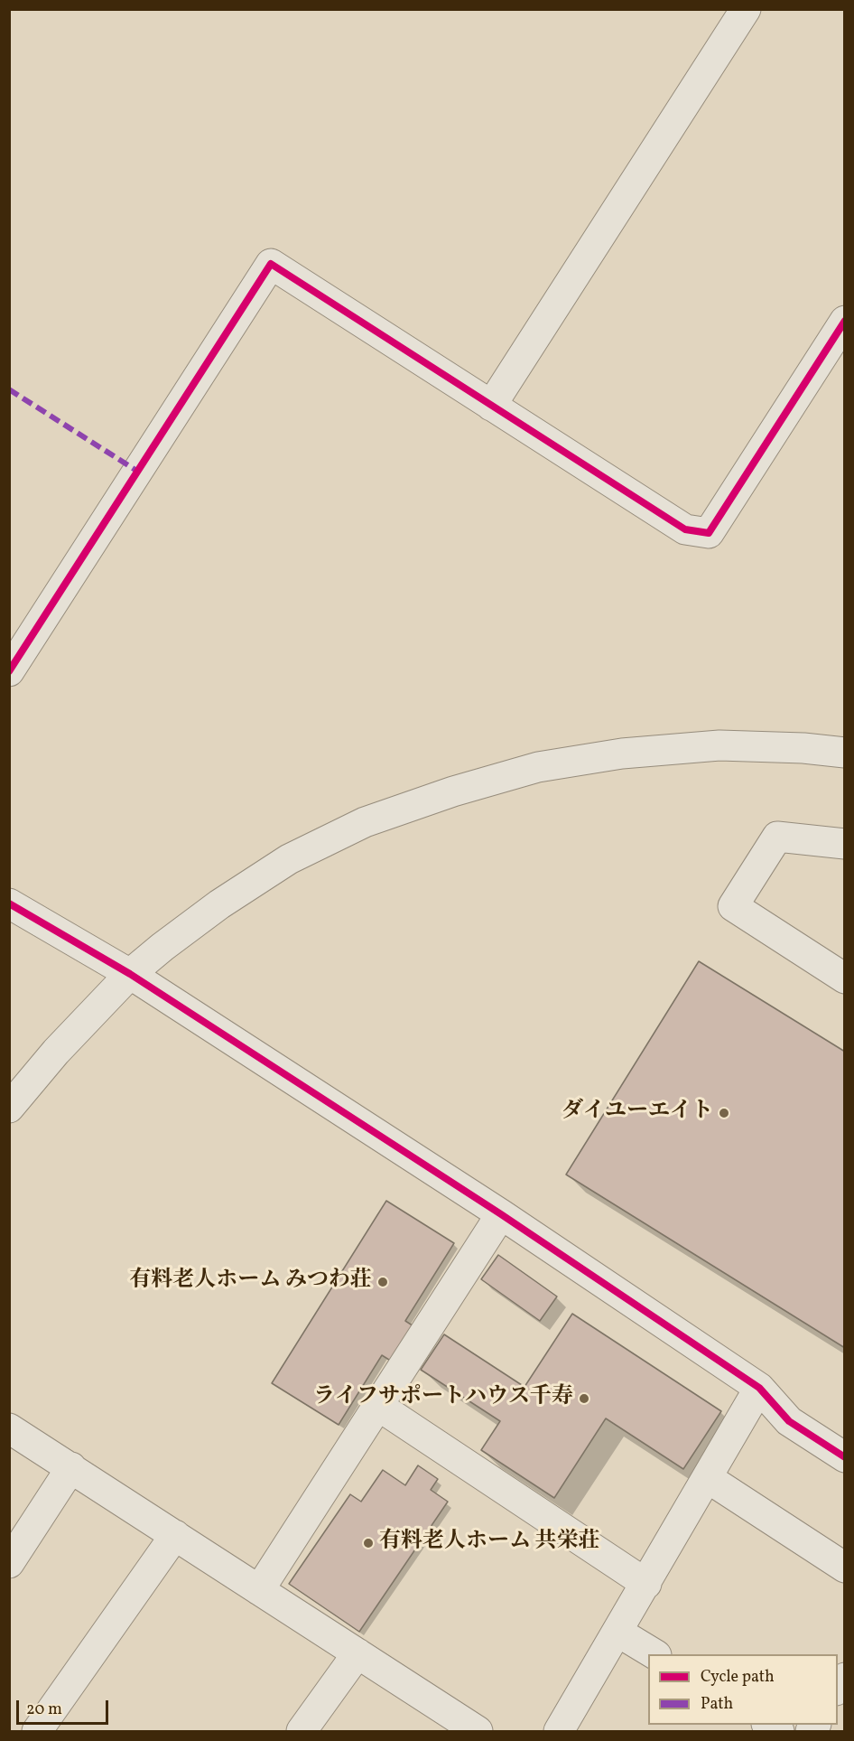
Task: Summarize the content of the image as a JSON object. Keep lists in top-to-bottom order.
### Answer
{
  "places": [
    "ダイユーエイト",
    "有料老人ホーム みつわ荘",
    "ライフサポートハウス千寿",
    "有料老人ホーム 共栄荘"
  ],
  "legend": ["Cycle path", "Path"],
  "scale_bar": "20 m"
}
